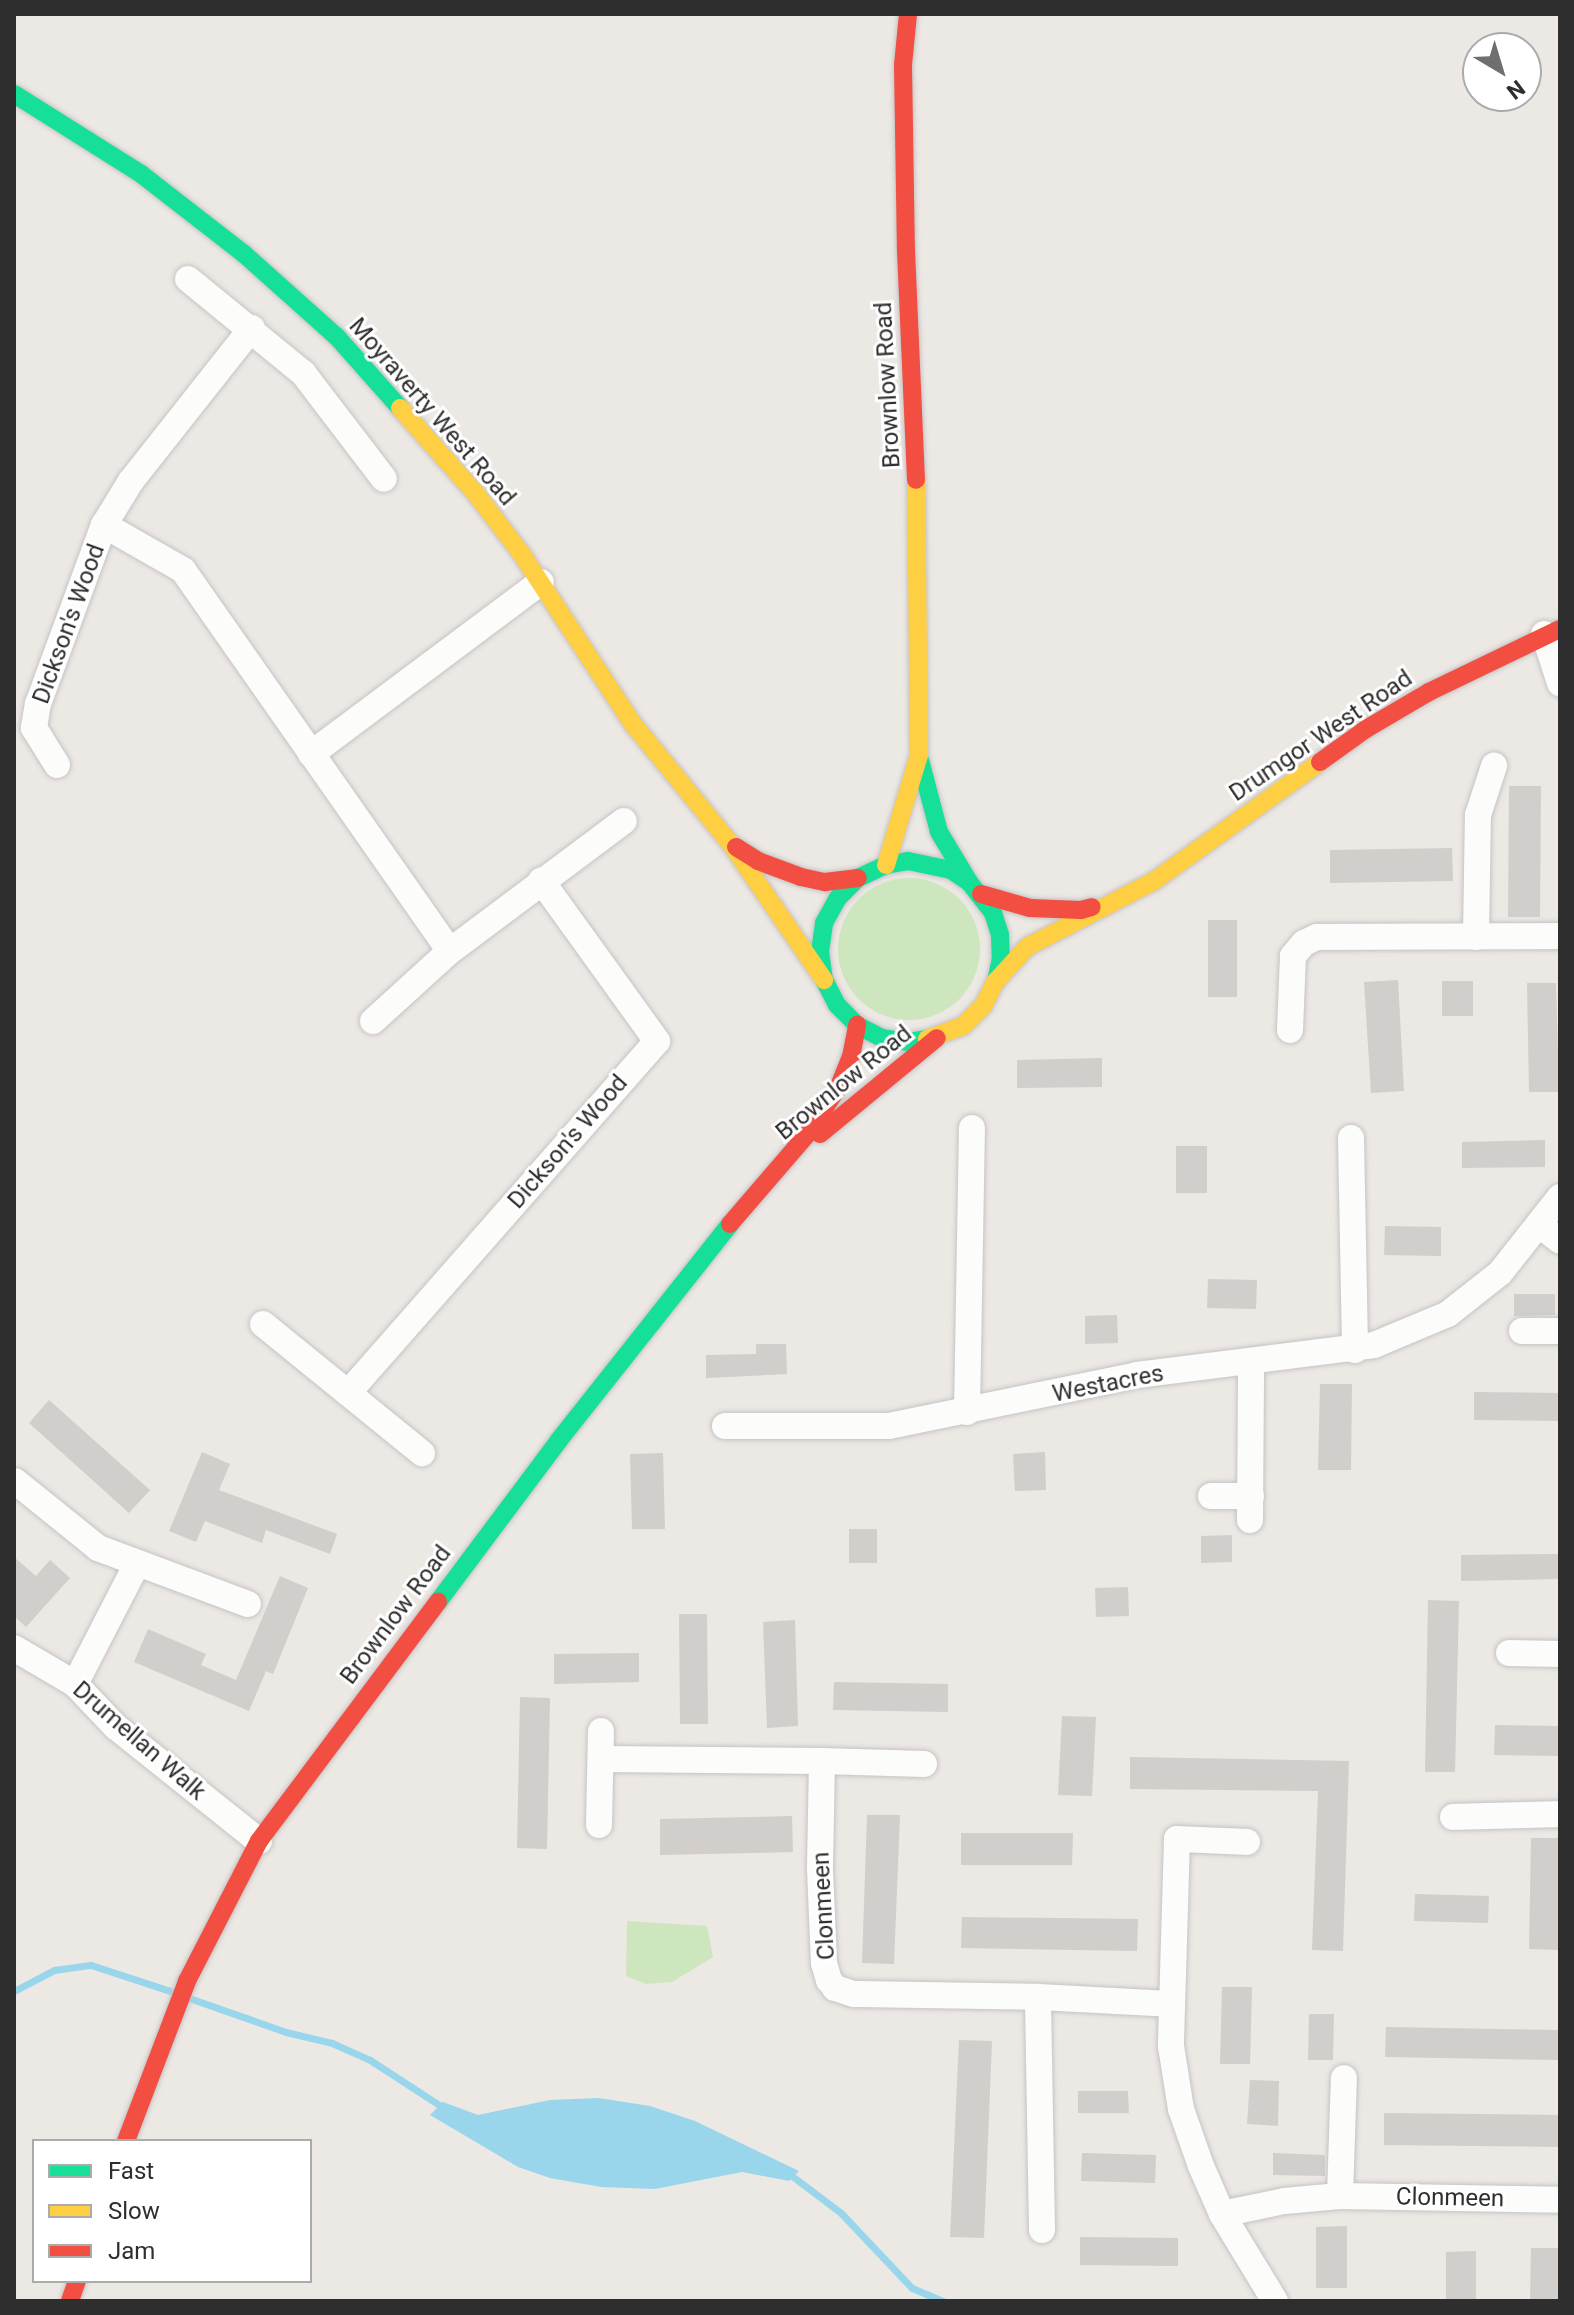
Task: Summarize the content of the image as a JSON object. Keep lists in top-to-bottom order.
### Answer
{
  "streets": {
    "main road": ["Brownlow Road", "Moyraverty West Road", "Drumgor West Road"],
    "street": [
      "Dickson's Wood",
      "Westacres",
      "Drumellan Walk",
      "Clonmeen"
    ]
  },
  "crossings": [
    ["Brownlow Road", "Moyraverty West Road"],
    ["Brownlow Road", "Drumgor West Road"],
    ["Brownlow Road", "Drumellan Walk"],
    ["Moyraverty West Road", "Drumgor West Road"]
  ],
  "legend": ["Fast", "Slow", "Jam"],
  "north": "bottom right"
}
